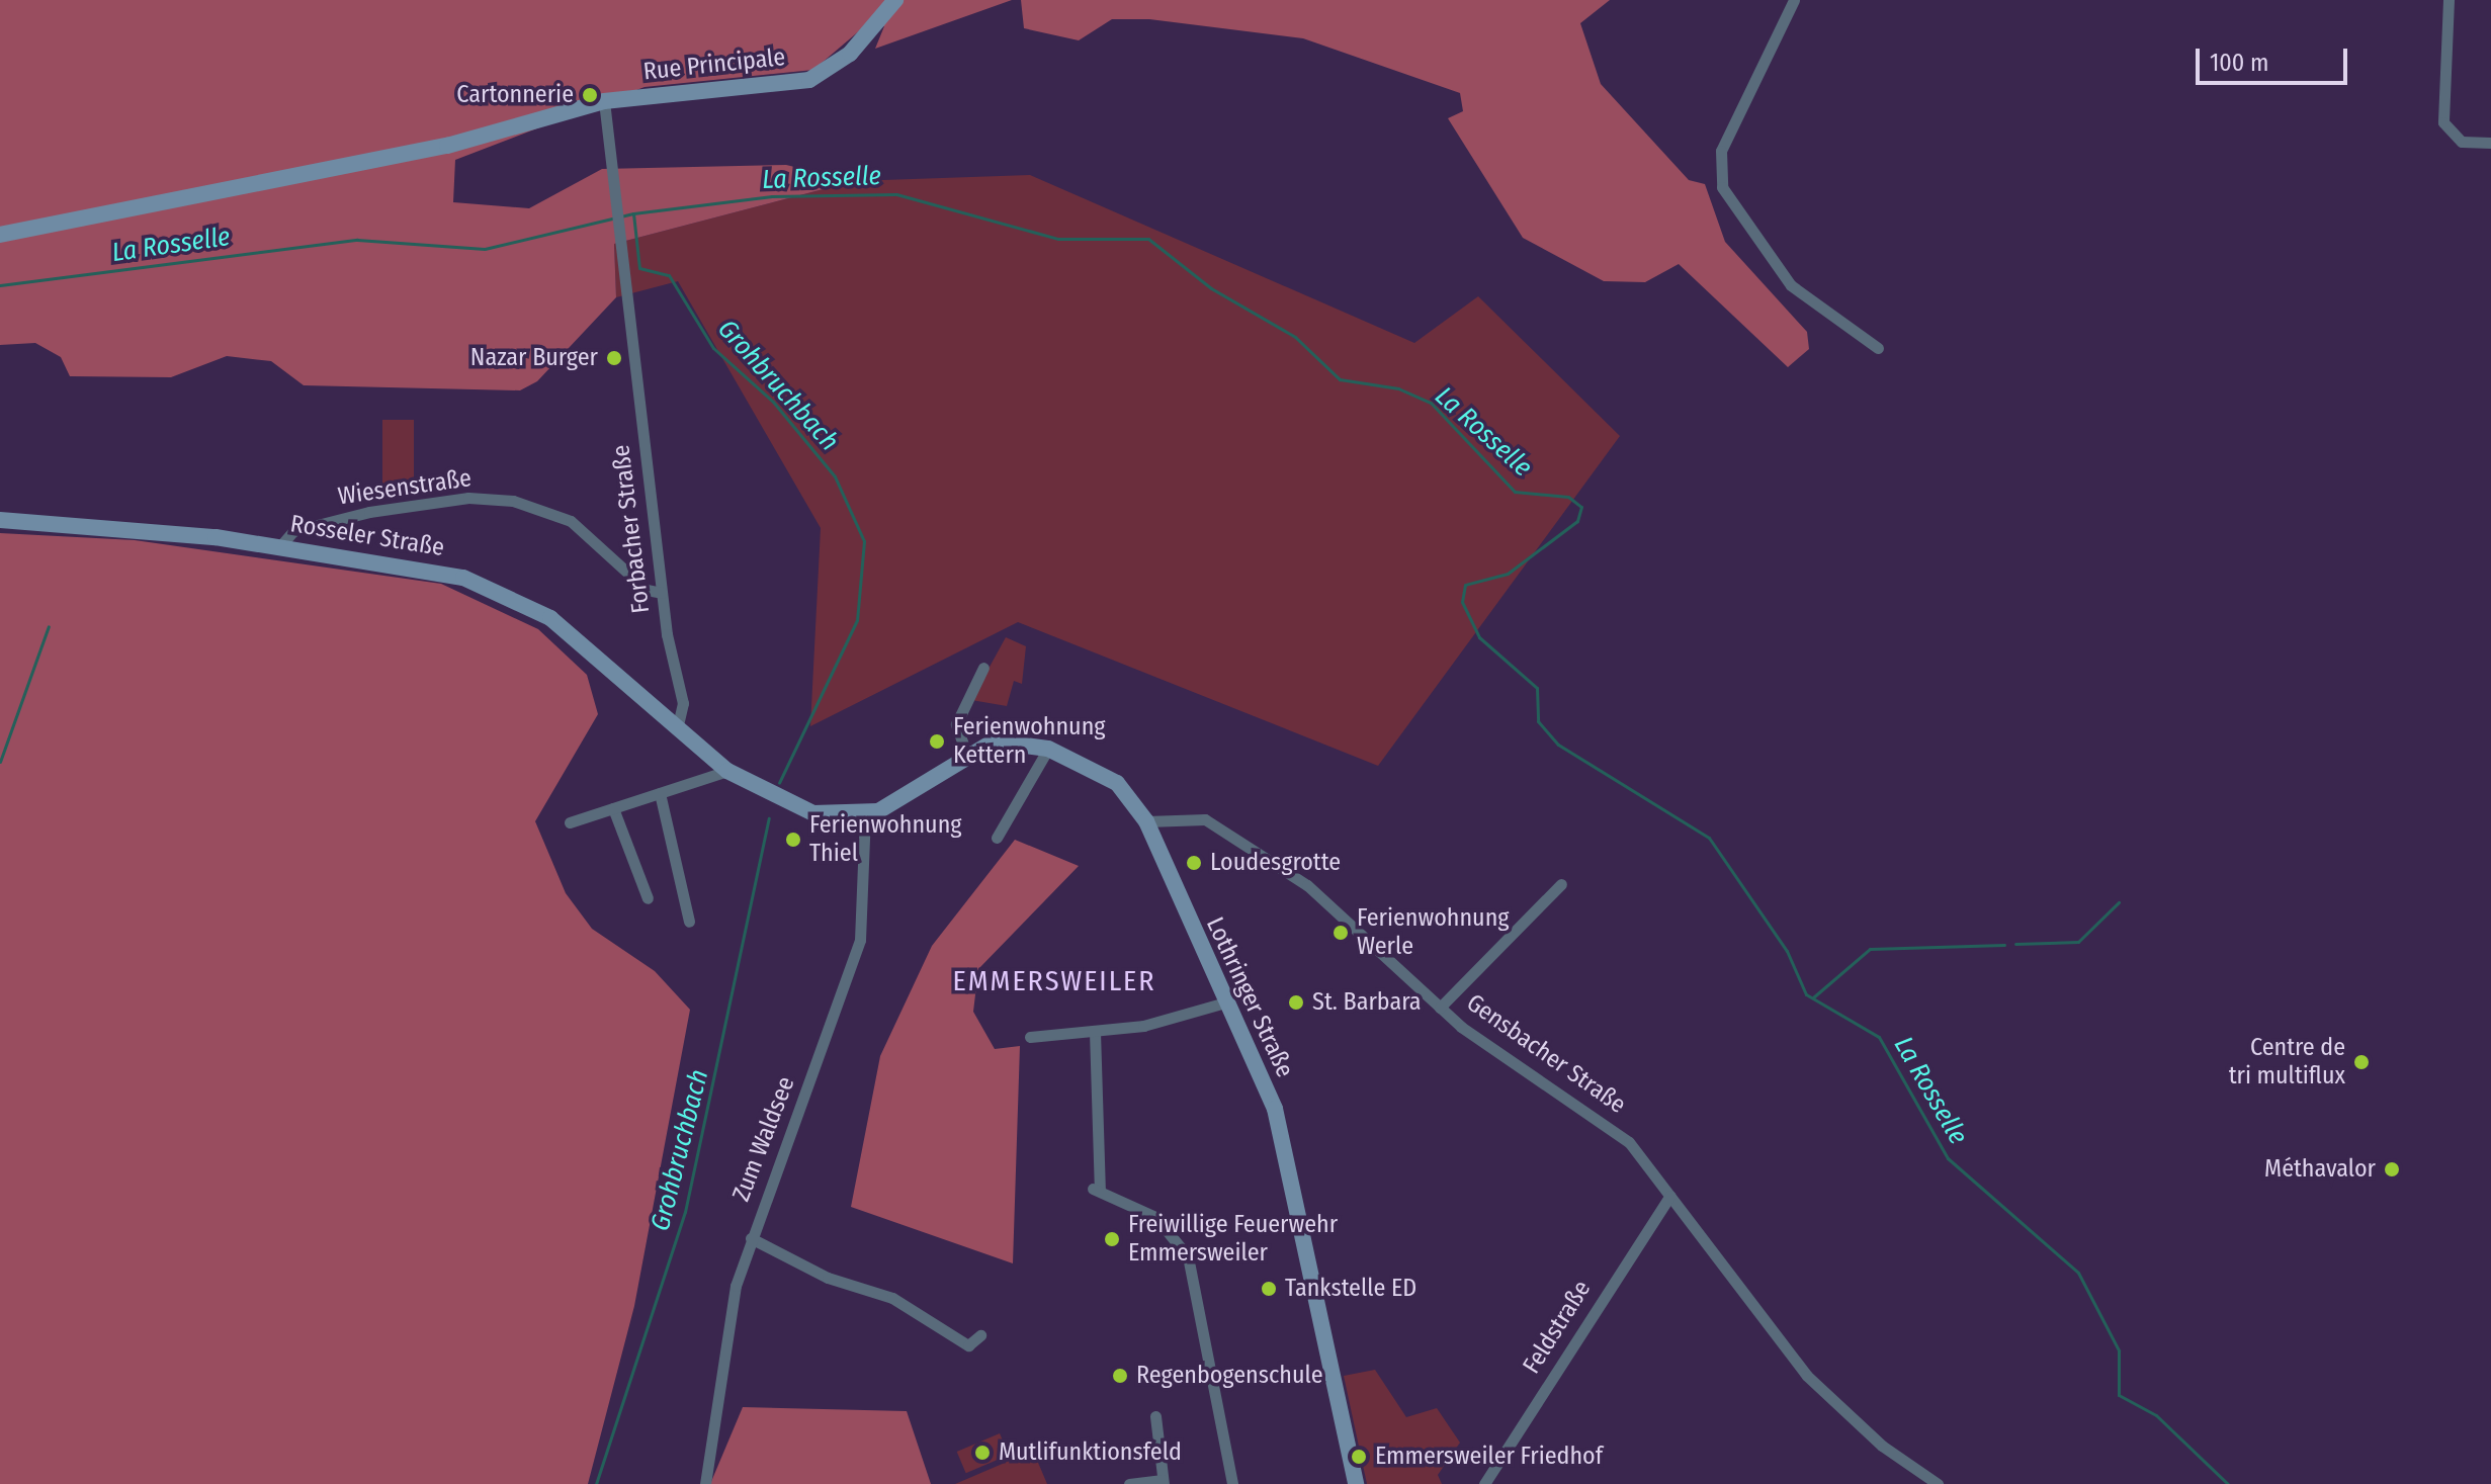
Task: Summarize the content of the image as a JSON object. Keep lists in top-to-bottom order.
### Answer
{
  "streets": {
    "main road": ["Rue Principale", "Rosseler Straße", "Lothringer Straße"],
    "street": [
      "Wiesenstraße",
      "Forbacher Straße",
      "Gensbacher Straße",
      "Zum Waldsee",
      "Feldstraße"
    ]
  },
  "crossings": [
    ["Rue Principale", "Forbacher Straße"],
    ["Wiesenstraße", "Forbacher Straße"],
    ["Wiesenstraße", "Rosseler Straße"],
    ["Forbacher Straße", "Rosseler Straße"],
    ["Lothringer Straße", "Gensbacher Straße"],
    ["Gensbacher Straße", "Feldstraße"]
  ],
  "districts": ["EMMERSWEILER"],
  "water": ["La Rosselle", "Grohbruchbach"],
  "places": [
    "Cartonnerie",
    "Nazar Burger",
    "Ferienwohnung Kettern",
    "Ferienwohnung Thiel",
    "Loudesgrotte",
    "Ferienwohnung Werle",
    "St. Barbara",
    "Centre de tri multiflux",
    "Méthavalor",
    "Freiwillige Feuerwehr Emmersweiler",
    "Tankstelle ED",
    "Regenbogenschule",
    "Mutlifunktionsfeld",
    "Emmersweiler Friedhof"
  ],
  "scale_bar": "100 m"
}
